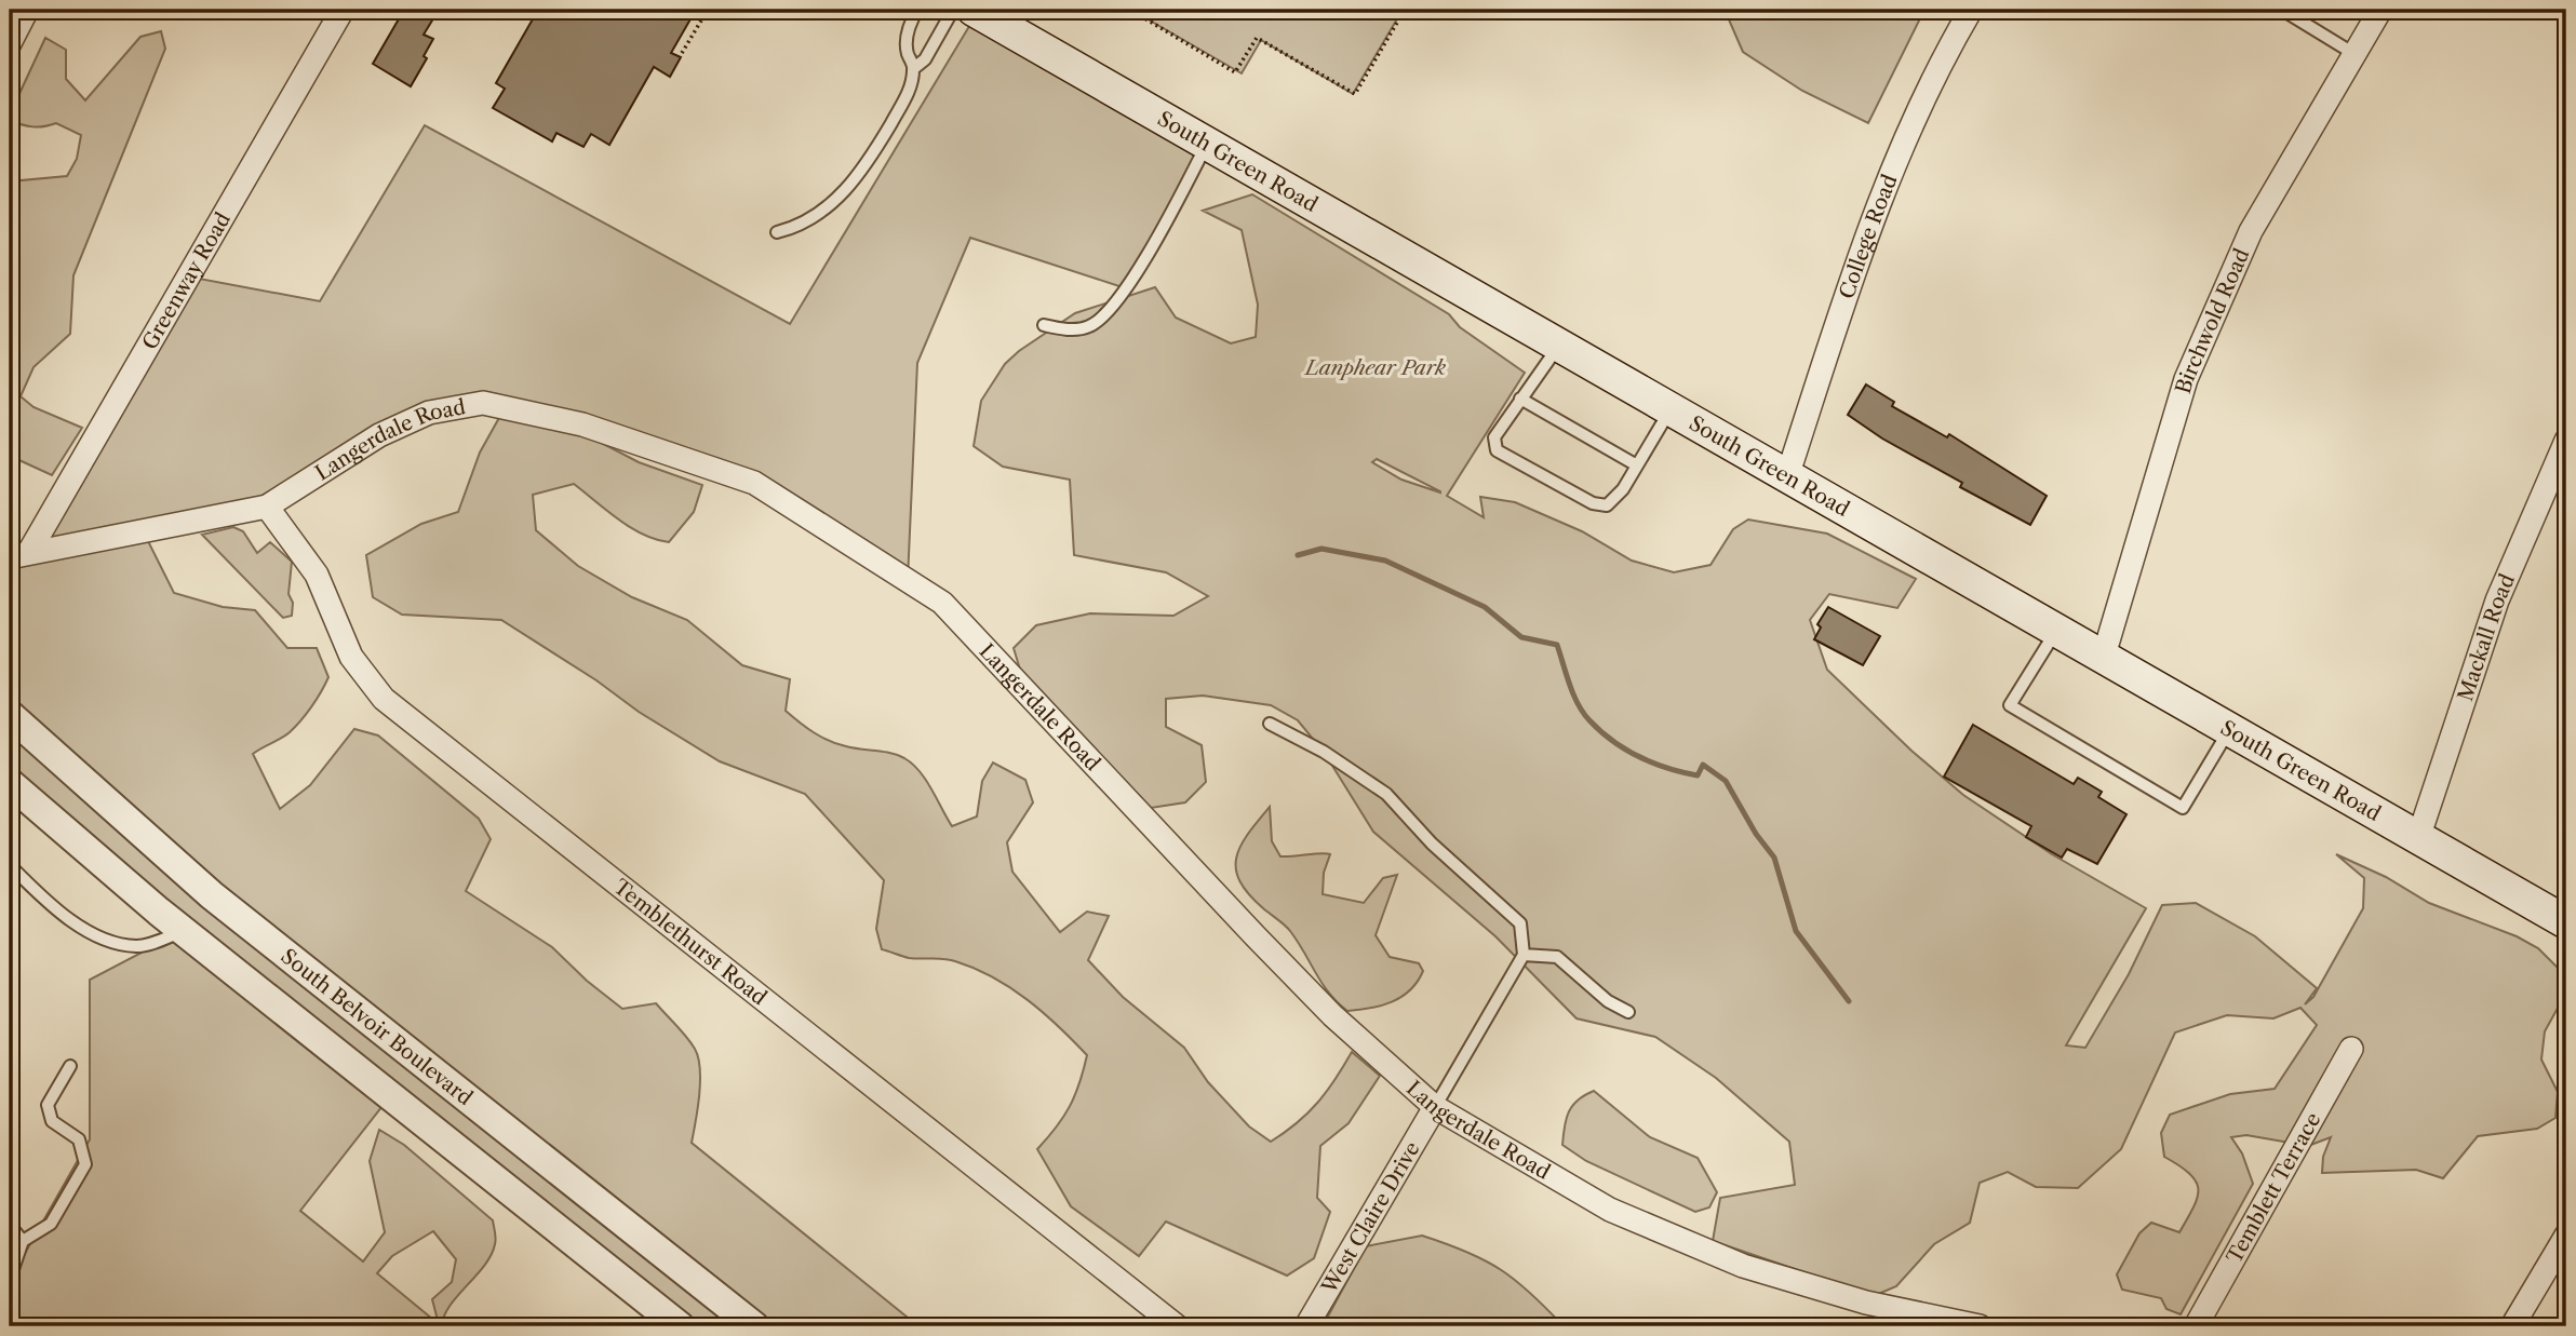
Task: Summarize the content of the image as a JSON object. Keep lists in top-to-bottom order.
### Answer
{
  "streets": {
    "main road": ["South Green Road"],
    "street": [
      "College Road",
      "Greenway Road",
      "Birchwold Road",
      "Langerdale Road",
      "Mackall Road",
      "Temblethurst Road",
      "South Belvoir Boulevard",
      "Temblett Terrace",
      "West Claire Drive"
    ]
  },
  "crossings": [
    ["South Green Road", "College Road"],
    ["South Green Road", "Birchwold Road"],
    ["South Green Road", "Mackall Road"],
    ["Greenway Road", "Langerdale Road"],
    ["Langerdale Road", "Temblethurst Road"],
    ["Langerdale Road", "West Claire Drive"]
  ],
  "parks": ["Lanphear Park"]
}
